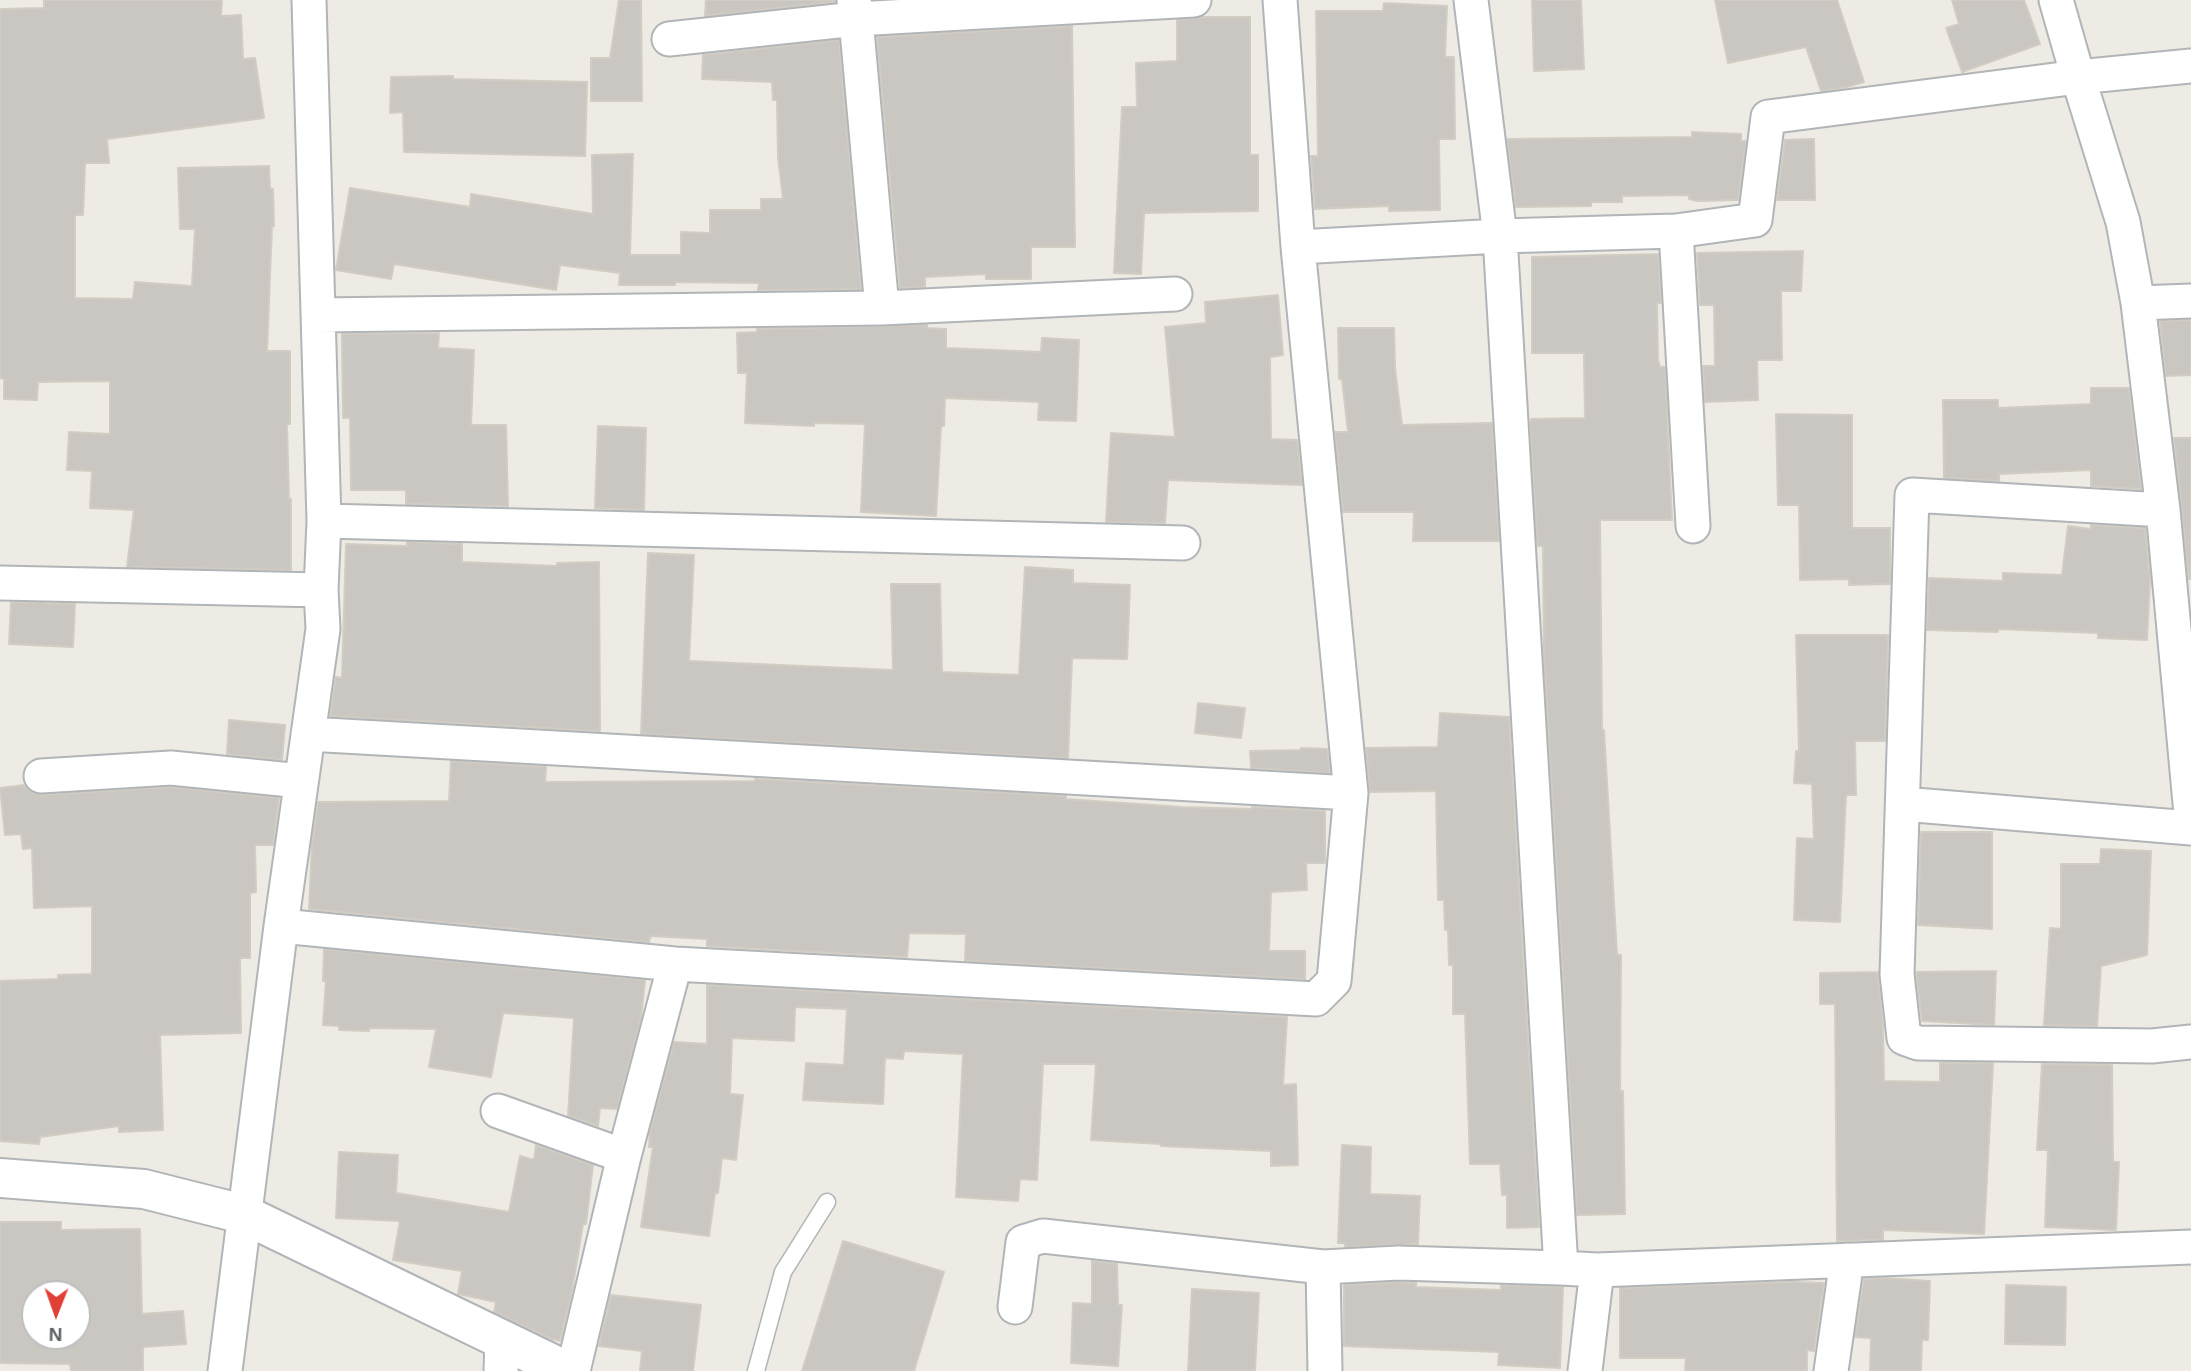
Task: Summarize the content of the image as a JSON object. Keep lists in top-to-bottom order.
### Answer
{
  "north": "bottom"
}
